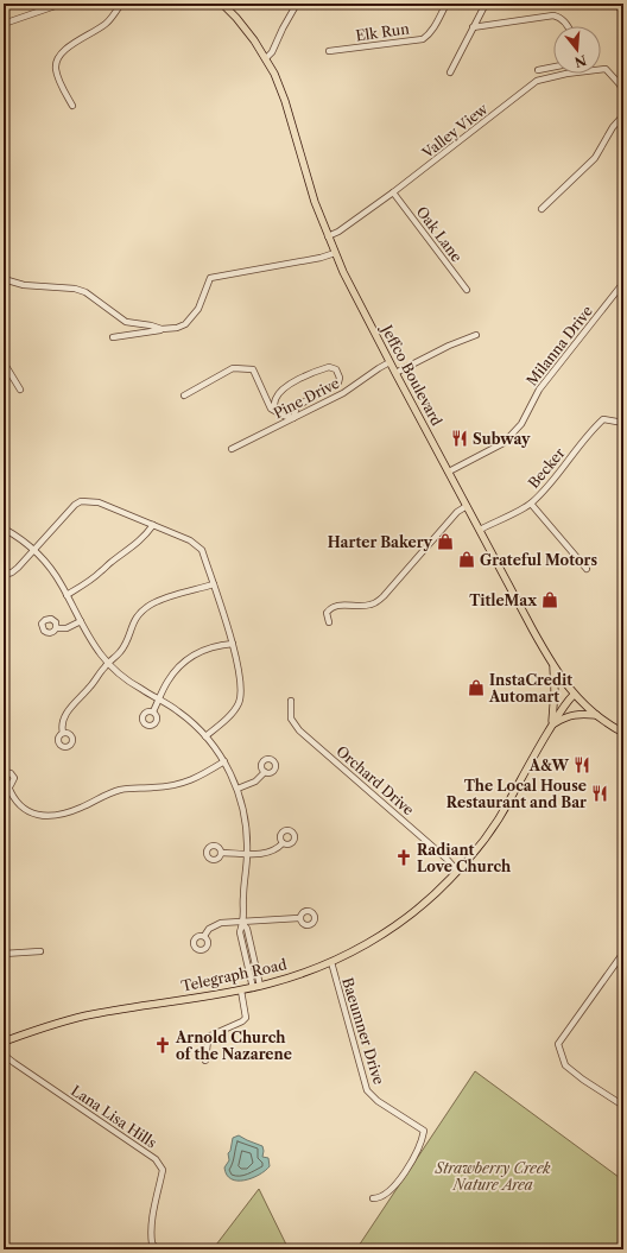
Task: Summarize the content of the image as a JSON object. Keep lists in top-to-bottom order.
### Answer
{
  "streets": {
    "main road": ["Jeffco Boulevard", "Telegraph Road"],
    "street": [
      "Elk Run",
      "Valley View",
      "Oak Lane",
      "Milanna Drive",
      "Pine Drive",
      "Becker",
      "Orchard Drive",
      "Baeumner Drive",
      "Lana Lisa Hills"
    ]
  },
  "crossings": [
    ["Valley View", "Oak Lane"],
    ["Valley View", "Jeffco Boulevard"],
    ["Milanna Drive", "Jeffco Boulevard"],
    ["Jeffco Boulevard", "Pine Drive"],
    ["Jeffco Boulevard", "Becker"],
    ["Jeffco Boulevard", "Telegraph Road"],
    ["Orchard Drive", "Telegraph Road"],
    ["Telegraph Road", "Baeumner Drive"]
  ],
  "parks": ["Strawberry Creek Nature Area"],
  "places": {
    "restaurant": ["Subway", "A&W", "The Local House Restaurant and Bar"],
    "shop": [
      "Harter Bakery",
      "Grateful Motors",
      "TitleMax",
      "InstaCredit Automart"
    ],
    "church": ["Radiant Love Church", "Arnold Church of the Nazarene"]
  },
  "north": "bottom"
}
